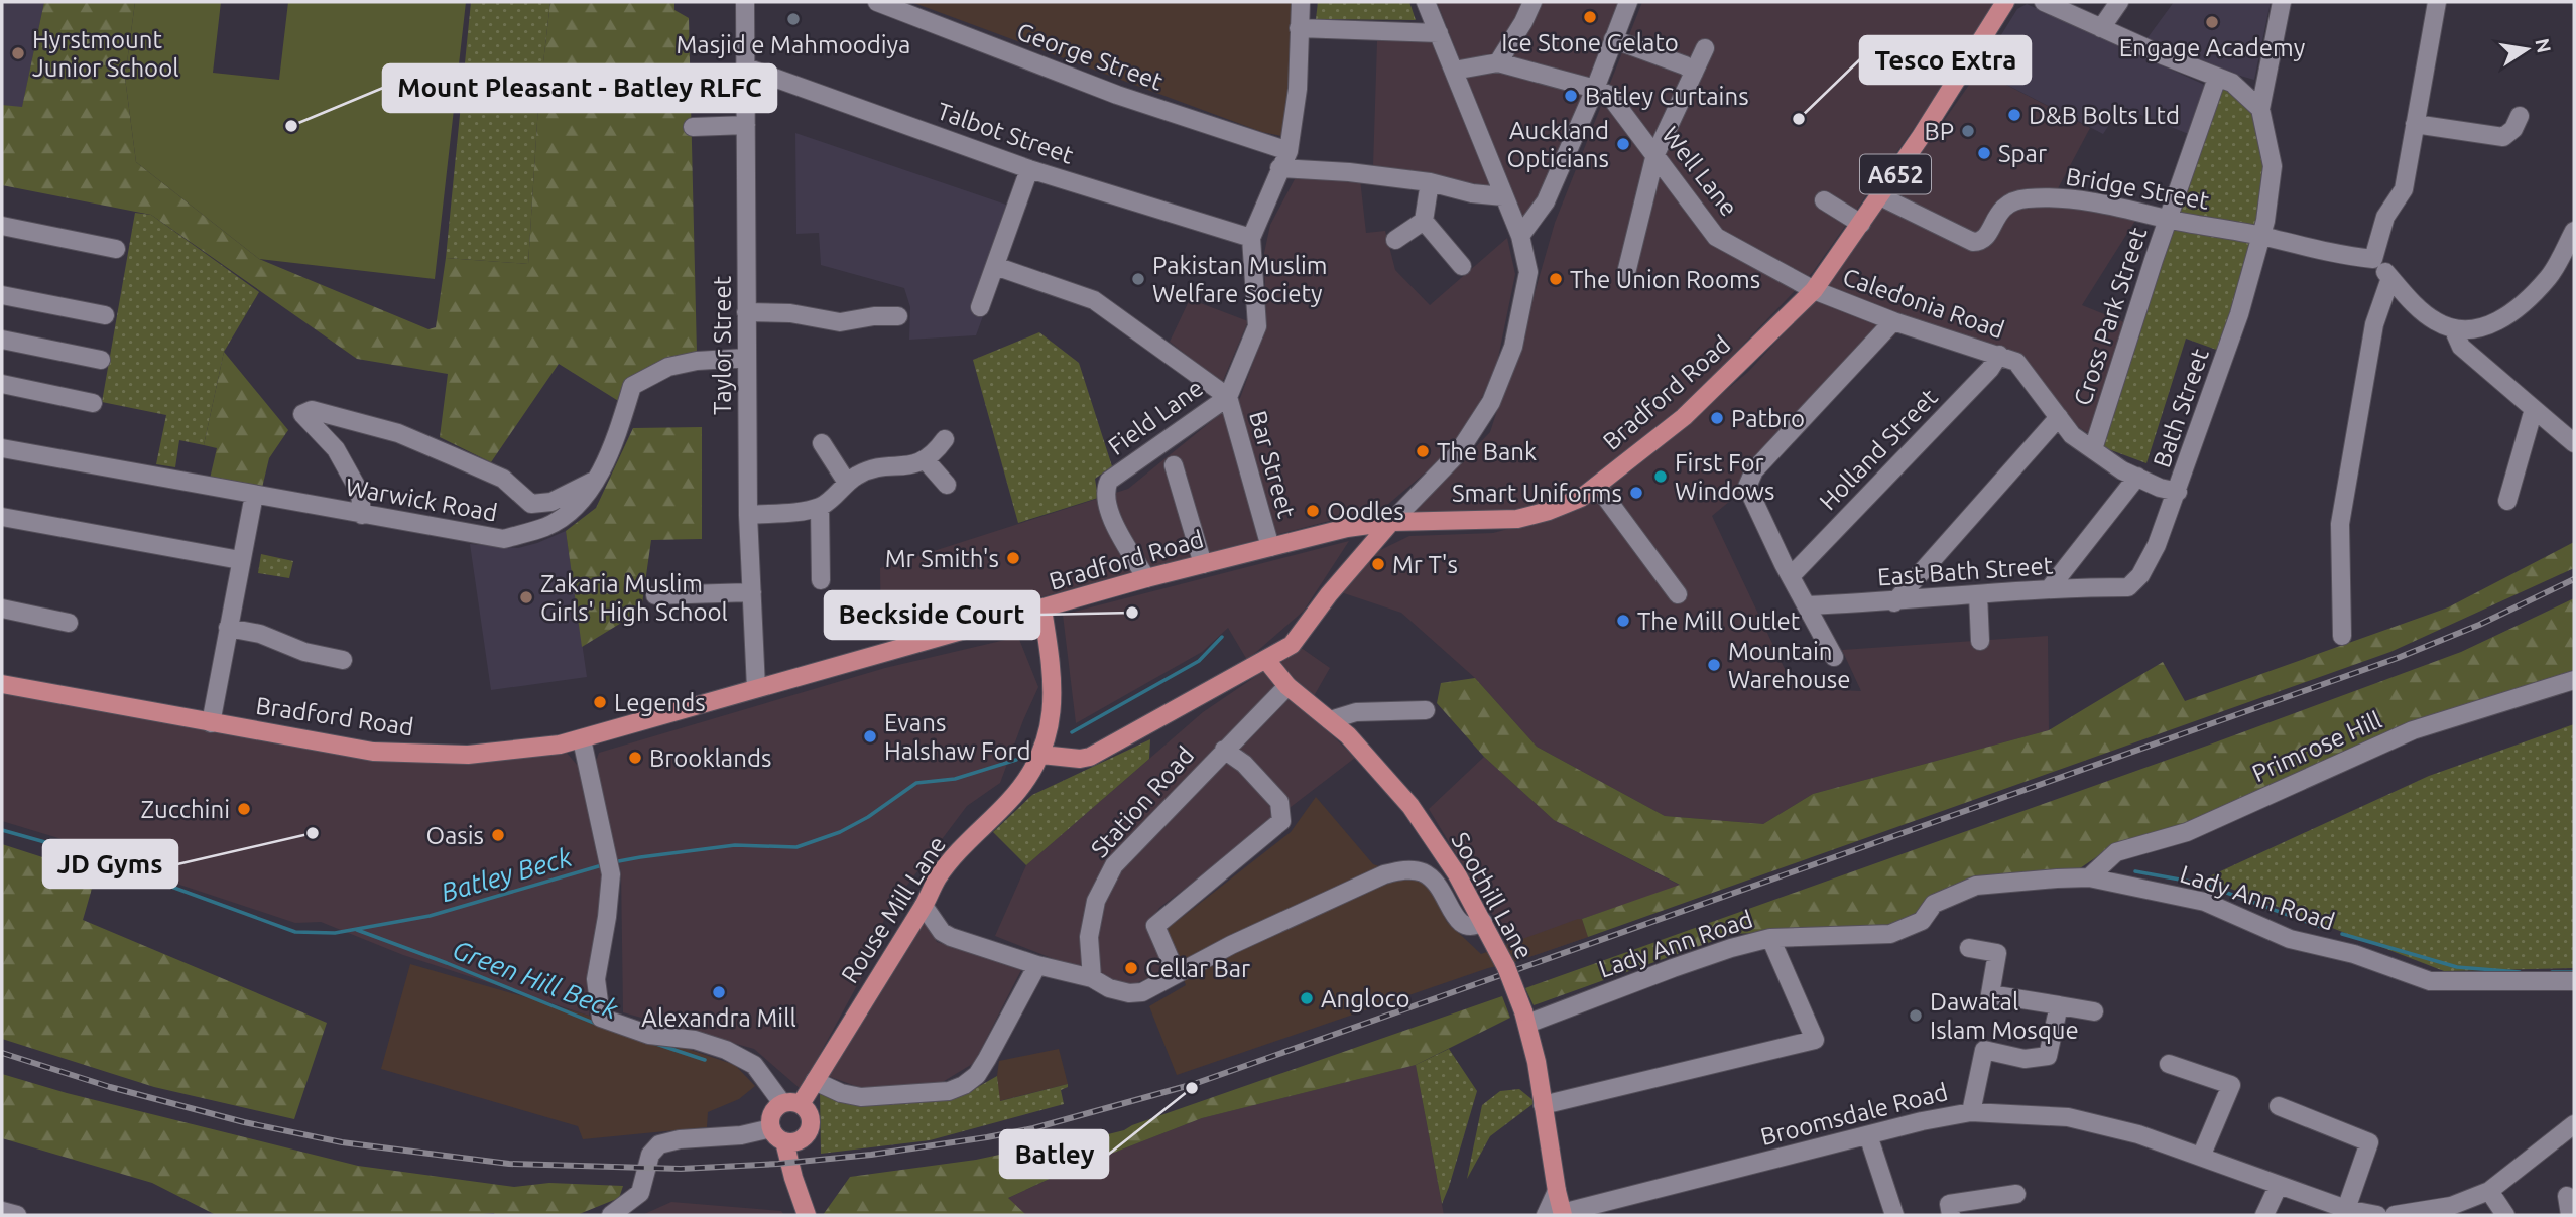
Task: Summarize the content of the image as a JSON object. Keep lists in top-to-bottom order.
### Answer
{
  "streets": {
    "main road": [
      "A652",
      "Bradford Road",
      "Soothill Lane",
      "Rouse Mill Lane"
    ],
    "street": [
      "George Street",
      "Talbot Street",
      "Well Lane",
      "Bridge Street",
      "Caledonia Road",
      "Cross Park Street",
      "Taylor Street",
      "Bath Street",
      "Field Lane",
      "Holland Street",
      "Bar Street",
      "Warwick Road",
      "East Bath Street",
      "Primrose Hill",
      "Station Road",
      "Lady Ann Road",
      "Broomsdale Road"
    ]
  },
  "crossings": [
    ["George Street", "Field Lane"],
    ["Talbot Street", "Taylor Street"],
    ["Talbot Street", "Field Lane"],
    ["Well Lane", "Caledonia Road"],
    ["Well Lane", "Bradford Road"],
    ["Bridge Street", "Cross Park Street"],
    ["Bridge Street", "Bradford Road"],
    ["Bridge Street", "Bath Street"],
    ["Caledonia Road", "Cross Park Street"],
    ["Caledonia Road", "Bradford Road"],
    ["Caledonia Road", "Bath Street"],
    ["Caledonia Road", "Holland Street"],
    ["Taylor Street", "Bradford Road"],
    ["Taylor Street", "Warwick Road"],
    ["Bradford Road", "Field Lane"],
    ["Bradford Road", "Bar Street"],
    ["Bradford Road", "Rouse Mill Lane"],
    ["Bath Street", "East Bath Street"],
    ["Field Lane", "Bar Street"],
    ["Primrose Hill", "Lady Ann Road"],
    ["Station Road", "Soothill Lane"],
    ["Soothill Lane", "Lady Ann Road"],
    ["Soothill Lane", "Broomsdale Road"]
  ],
  "water": ["Batley Beck", "Green Hill Beck"],
  "places": [
    "Ice Stone Gelato",
    "Masjid e Mahmoodiya",
    "Engage Academy",
    "Hyrstmount Junior School",
    "Batley Curtains",
    "D&B Bolts Ltd",
    "Tesco Extra",
    "Mount Pleasant - Batley RLFC",
    "BP",
    "Auckland Opticians",
    "Spar",
    "Pakistan Muslim Welfare Society",
    "The Union Rooms",
    "Patbro",
    "The Bank",
    "First For Windows",
    "Smart Uniforms",
    "Oodles",
    "Mr Smith's",
    "Mr T's",
    "Zakaria Muslim Girls' High School",
    "Beckside Court",
    "The Mill Outlet",
    "Mountain Warehouse",
    "Legends",
    "Evans Halshaw Ford",
    "Brooklands",
    "Zucchini",
    "JD Gyms",
    "Oasis",
    "Cellar Bar",
    "Alexandra Mill",
    "Angloco",
    "Dawatal Islam Mosque",
    "Batley"
  ],
  "north": "right"
}
